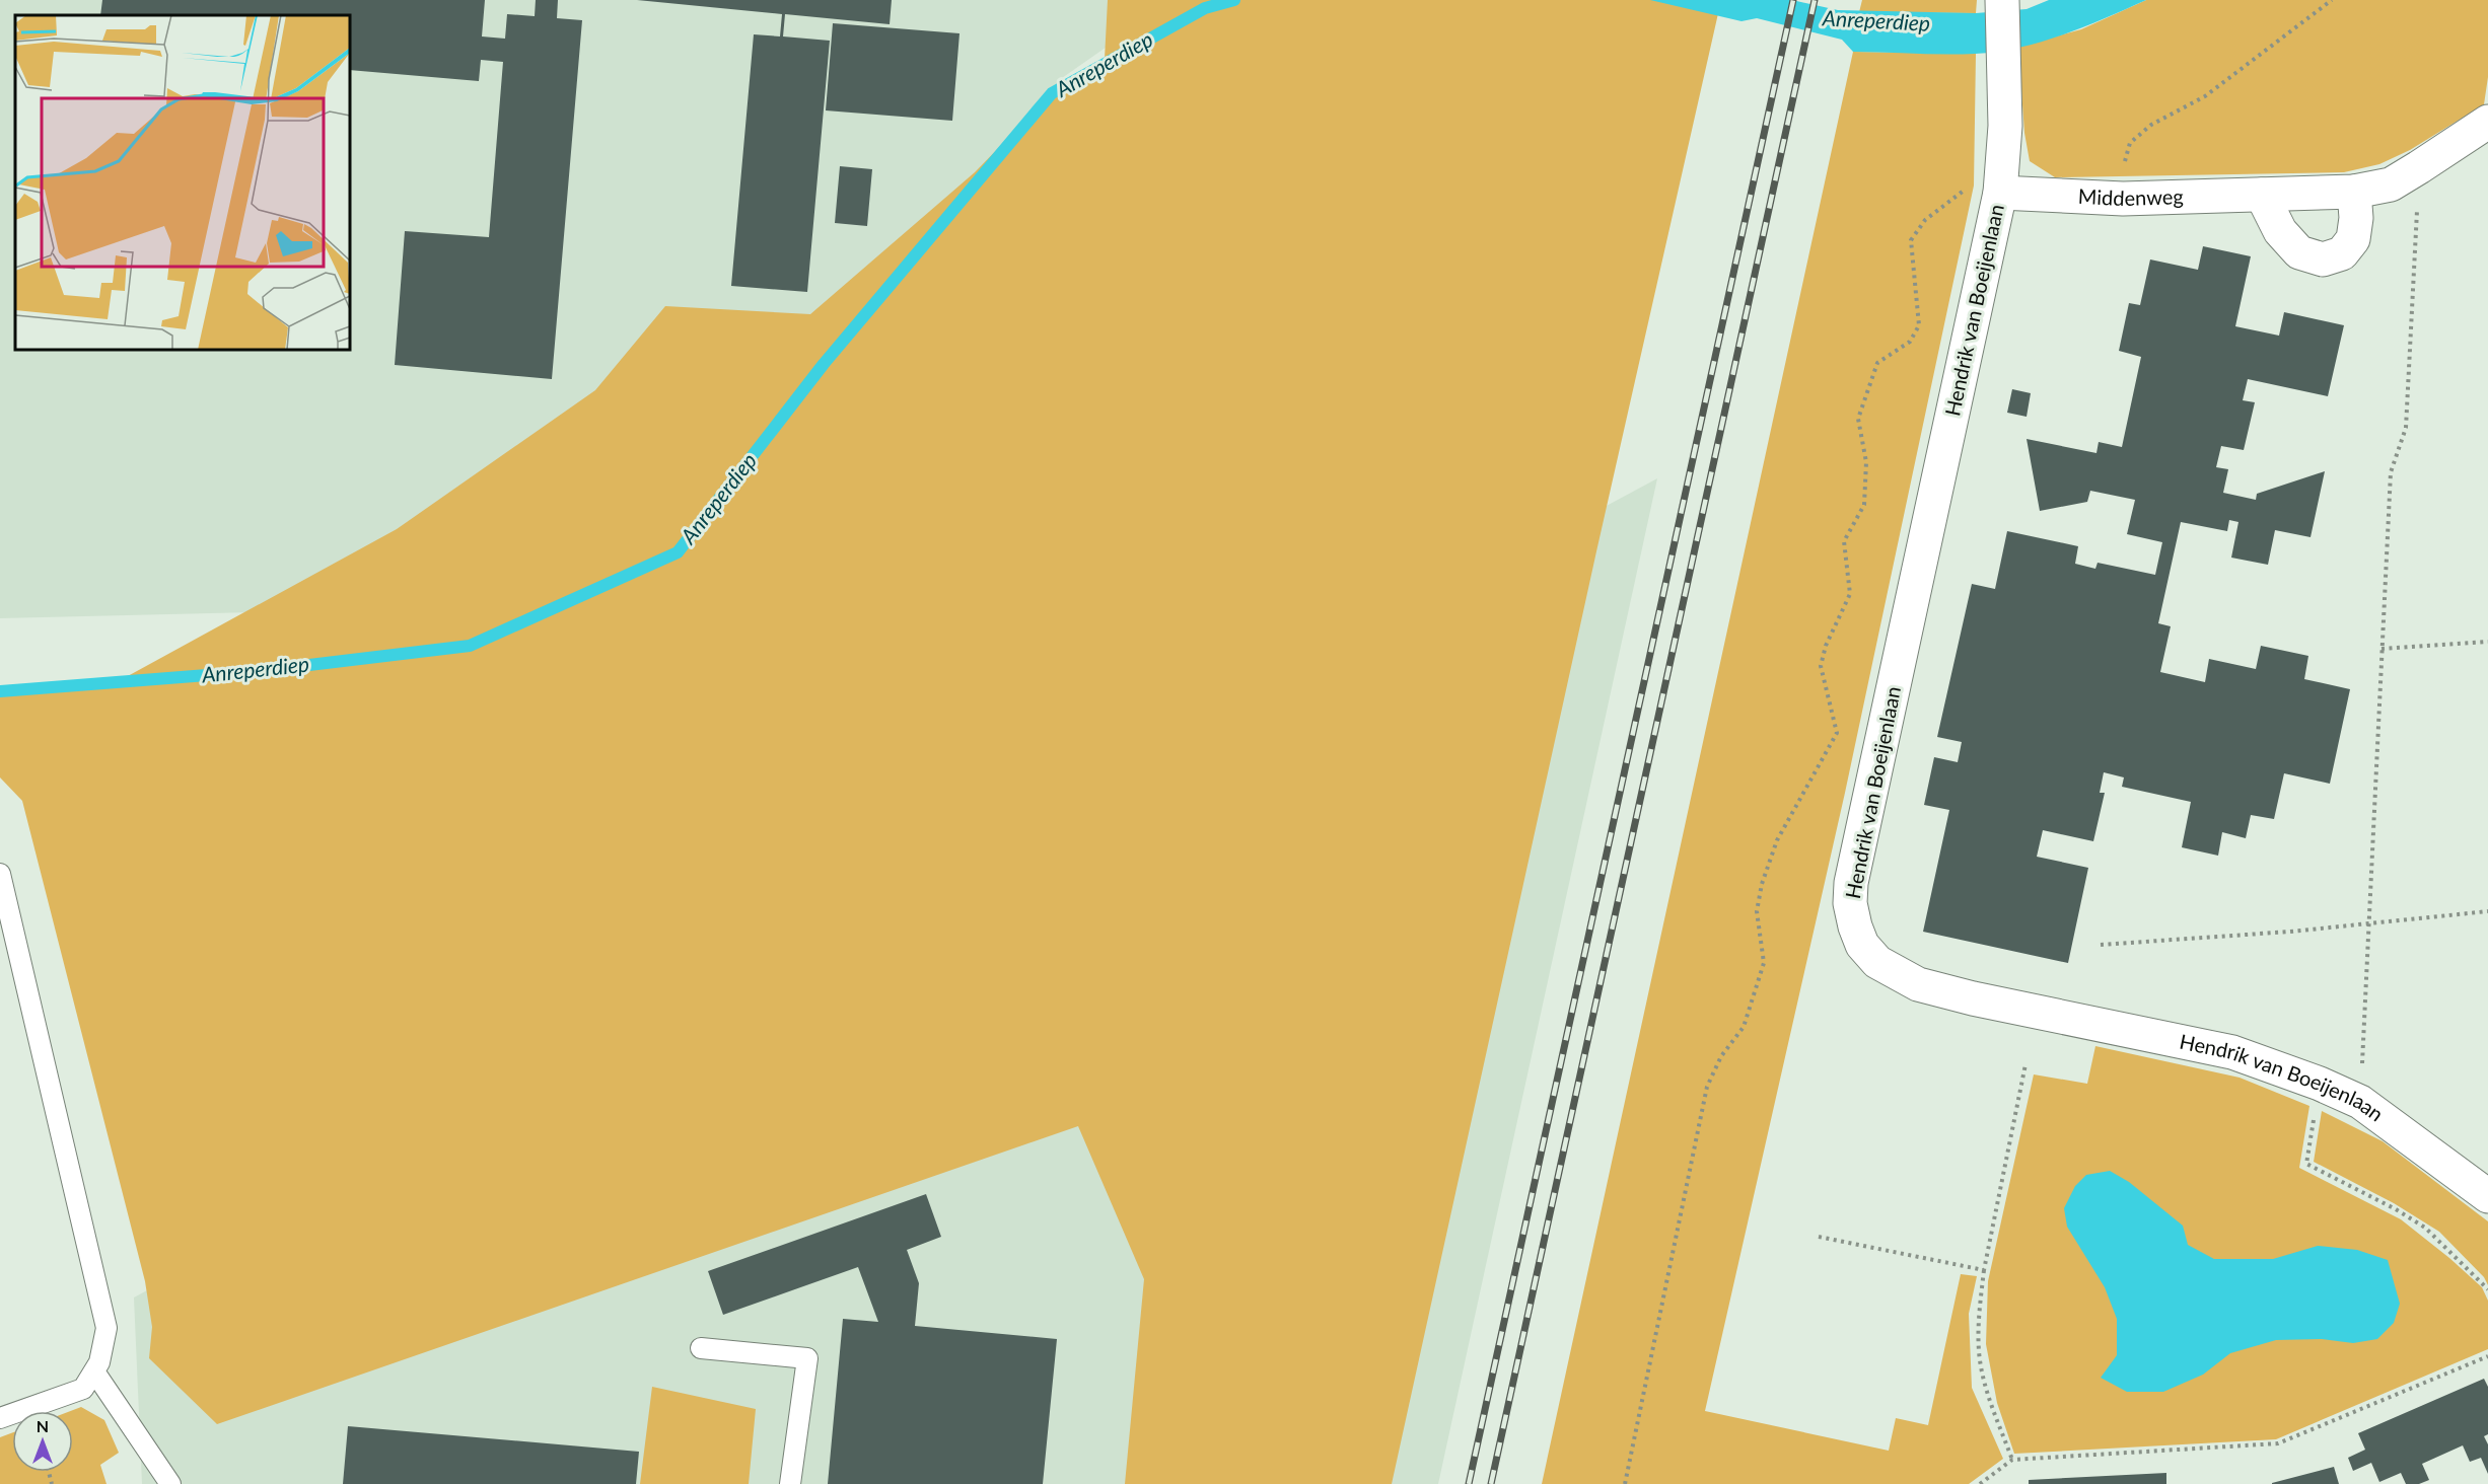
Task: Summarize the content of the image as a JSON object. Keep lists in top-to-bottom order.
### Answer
{
  "streets": {
    "street": ["Middenweg", "Hendrik van Boeijenlaan"]
  },
  "crossings": [
    ["Middenweg", "Hendrik van Boeijenlaan"]
  ],
  "water": ["Anreperdiep"],
  "north": "top"
}
